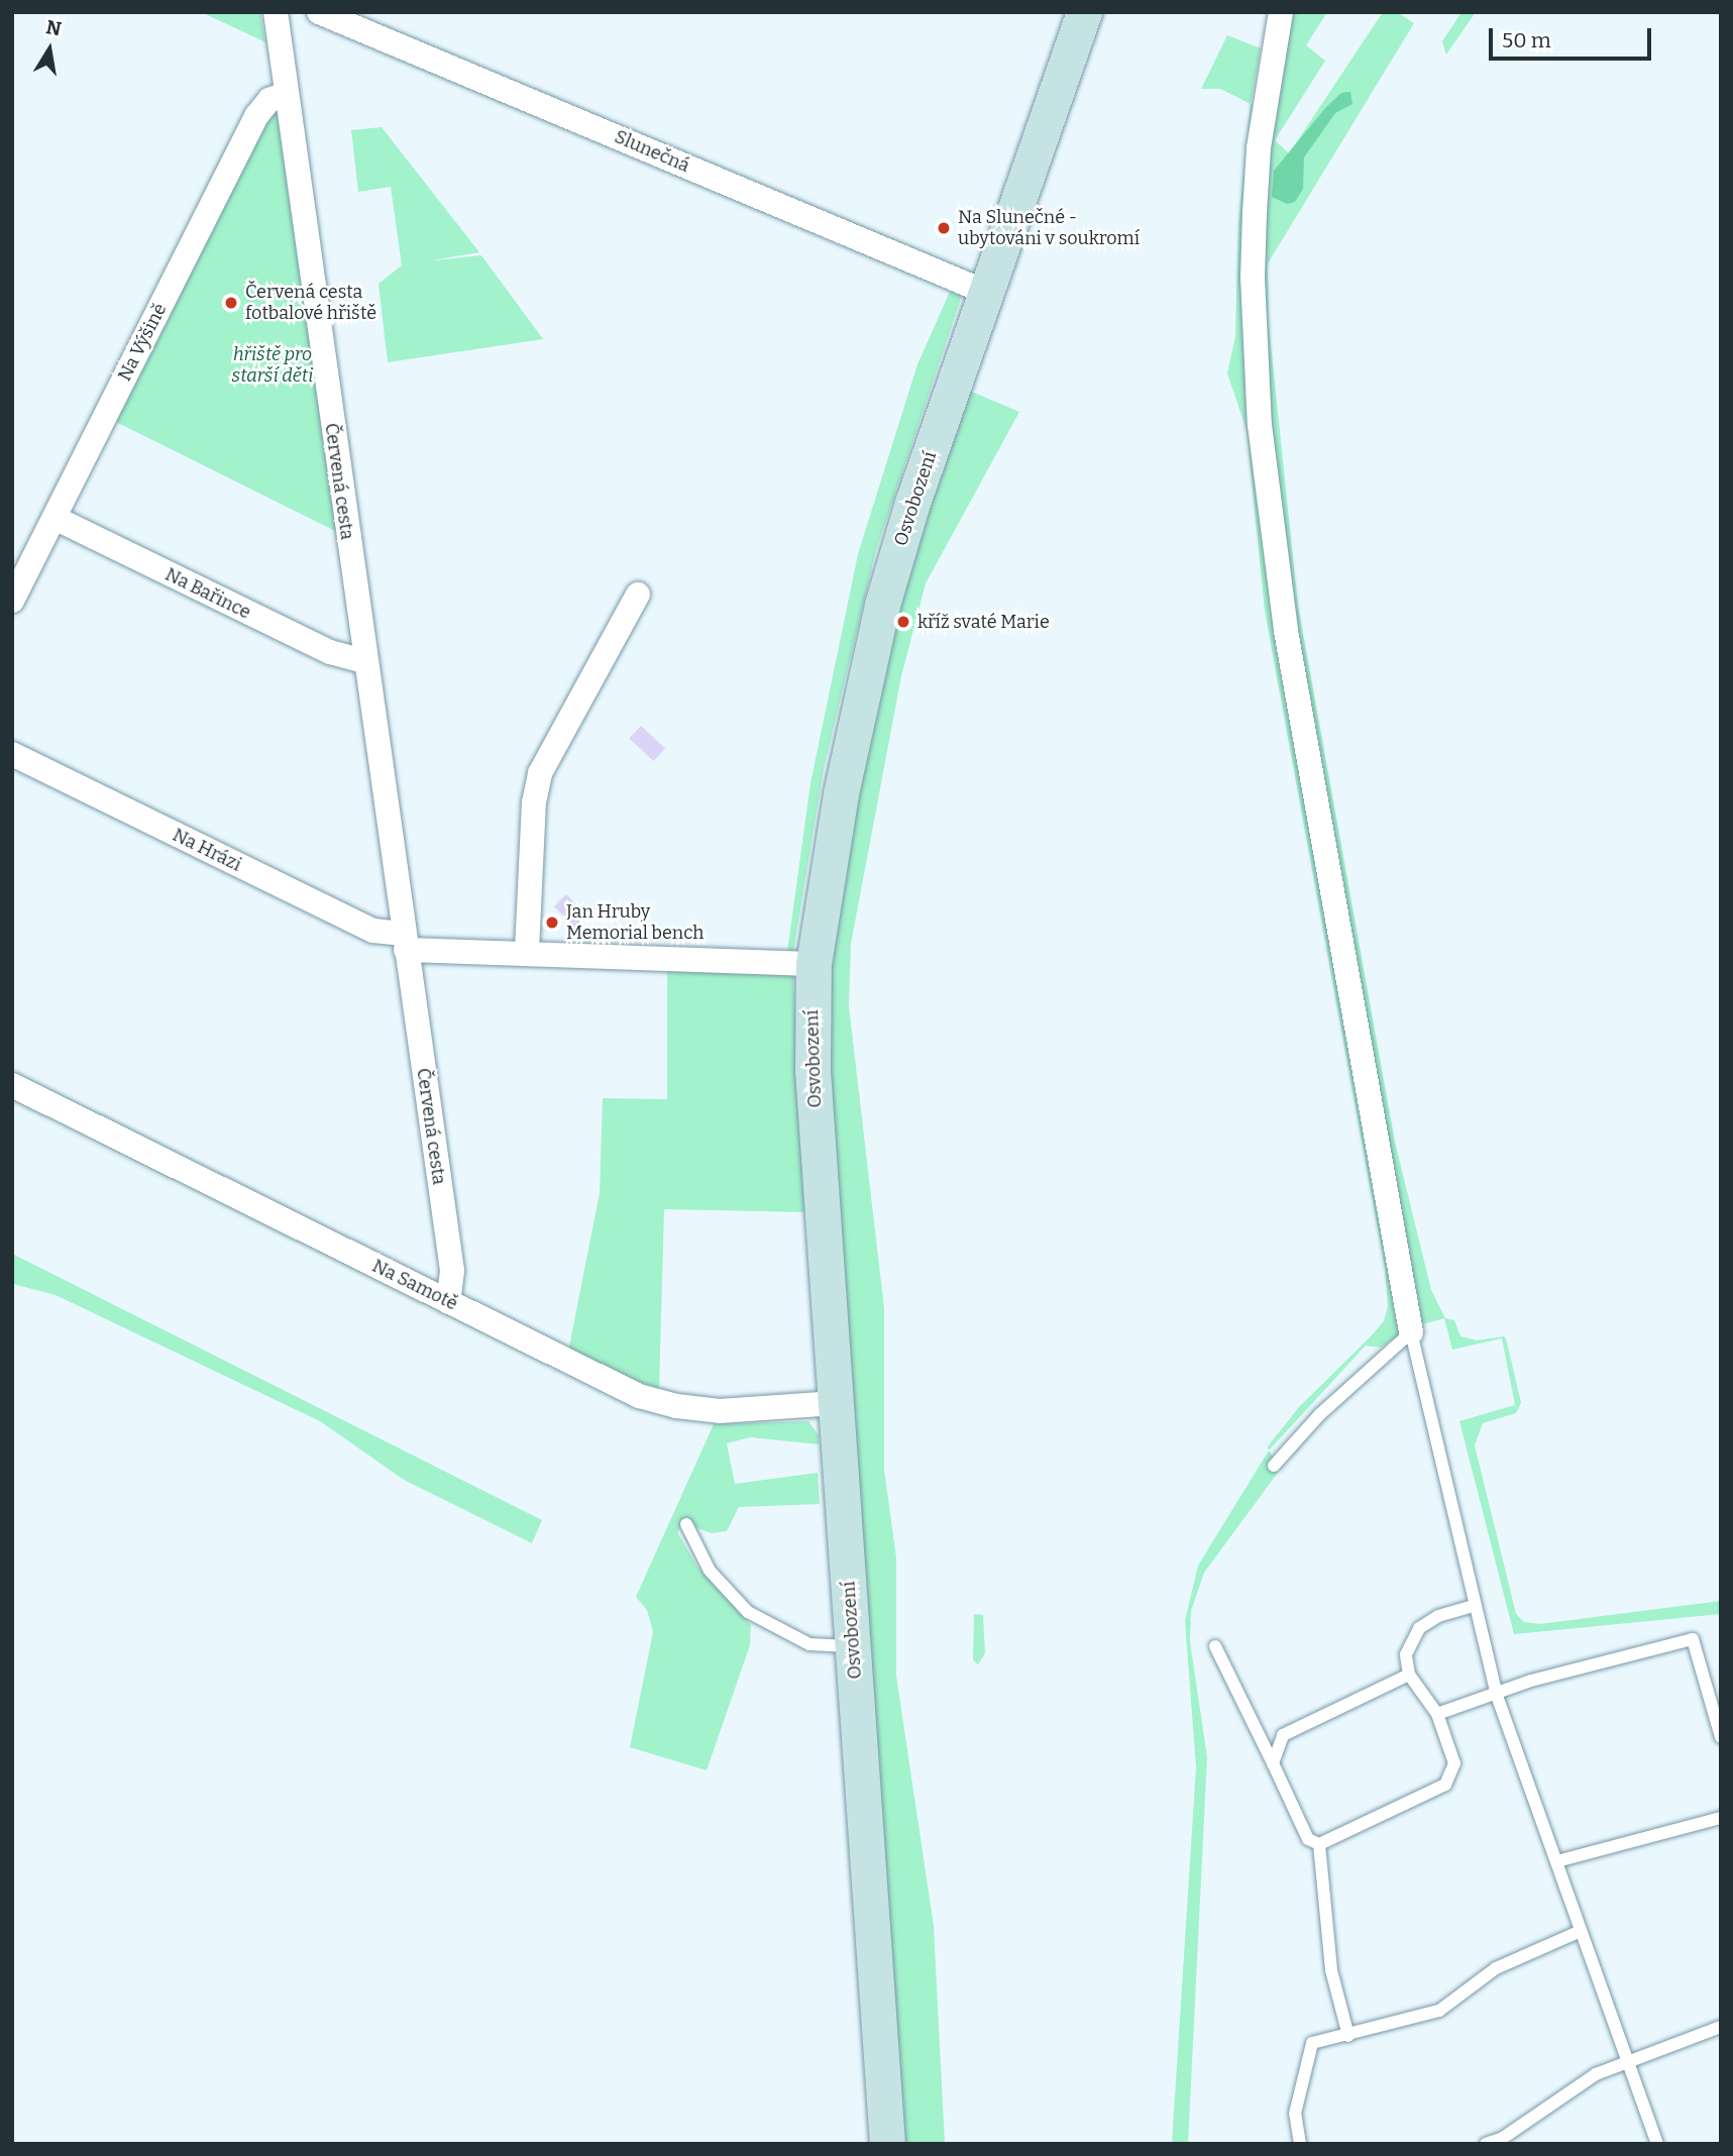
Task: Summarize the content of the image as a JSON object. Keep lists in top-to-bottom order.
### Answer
{
  "streets": {
    "main road": ["Osvobození"],
    "street": [
      "Slunečná",
      "Na Výšině",
      "Červená cesta",
      "Na Bařince",
      "Na Hrázi",
      "Na Samotě"
    ]
  },
  "crossings": [
    ["Slunečná", "Osvobození"],
    ["Na Výšině", "Červená cesta"],
    ["Na Výšině", "Na Bařince"],
    ["Červená cesta", "Na Bařince"],
    ["Červená cesta", "Na Hrázi"],
    ["Červená cesta", "Na Samotě"],
    ["Osvobození", "Na Samotě"]
  ],
  "parks": ["hřiště pro starší děti"],
  "places": [
    "Na Slunečné - ubytováni v soukromí",
    "Červená cesta fotbalové hřiště",
    "kříž svaté Marie",
    "Jan Hruby Memorial bench"
  ],
  "scale_bar": "50 m",
  "north": "top"
}
